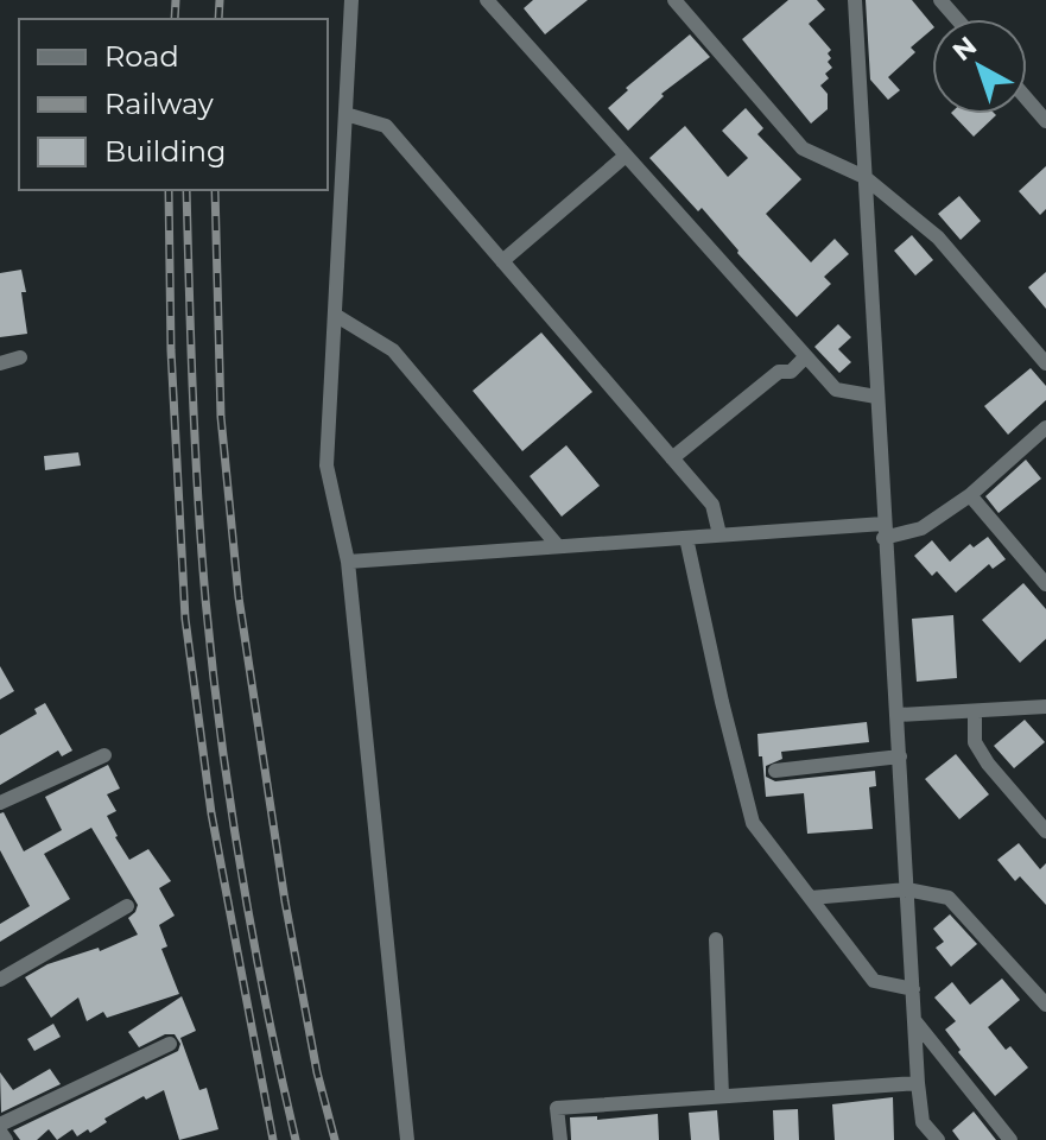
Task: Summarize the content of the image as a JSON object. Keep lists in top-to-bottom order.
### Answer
{
  "legend": ["Road", "Railway", "Building"],
  "north": "top left"
}
